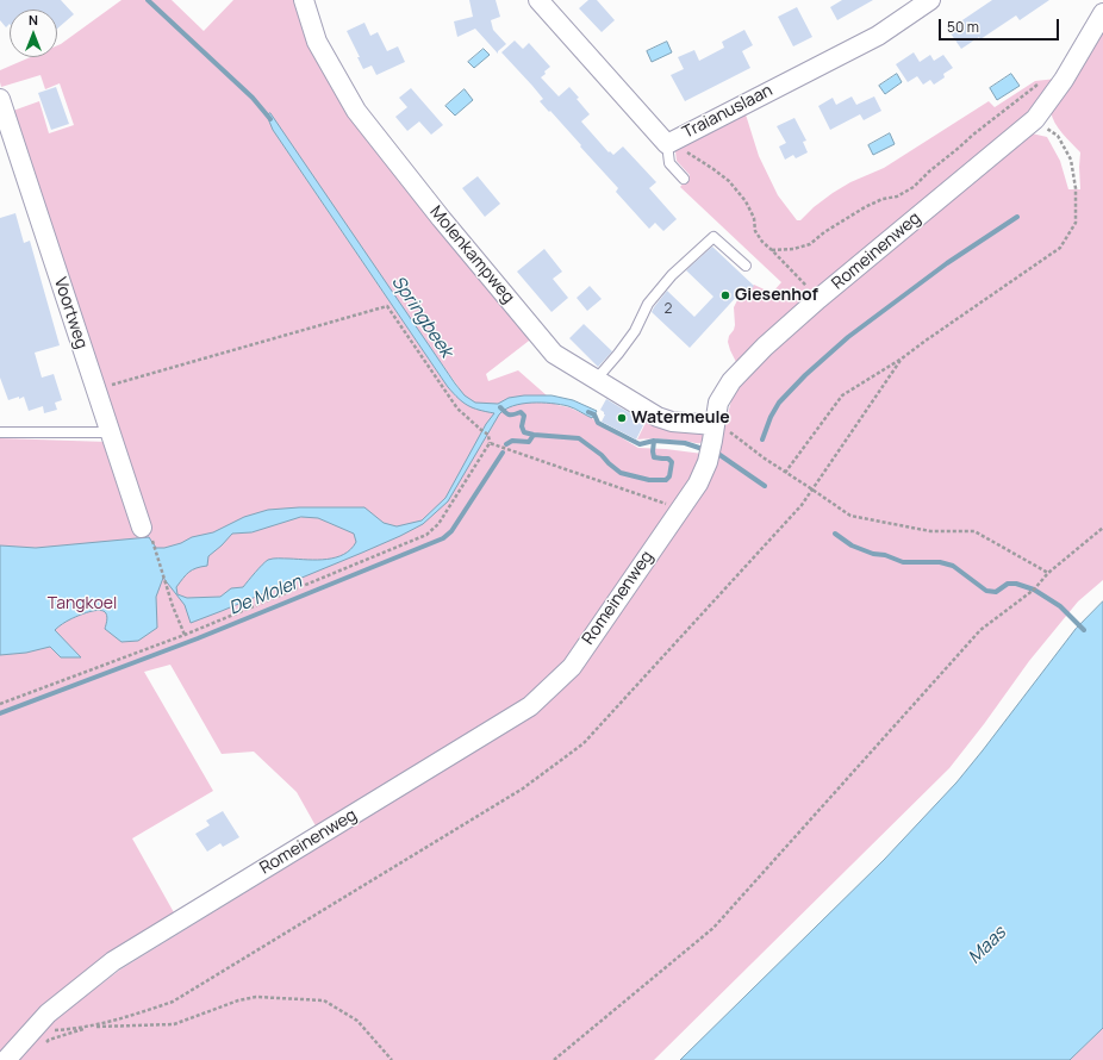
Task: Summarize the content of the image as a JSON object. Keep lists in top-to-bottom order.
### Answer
{
  "streets": {
    "street": [
      "Traianuslaan",
      "Romeinenweg",
      "Molenkampweg",
      "Voortweg"
    ]
  },
  "crossings": [
    ["Romeinenweg", "Molenkampweg"]
  ],
  "water": ["Springbeek", "De Molen", "Maas"],
  "parks": ["Tangkoel"],
  "places": ["Giesenhof", "Watermeule"],
  "house_numbers": ["2"],
  "scale_bar": "50 m",
  "north": "top"
}
